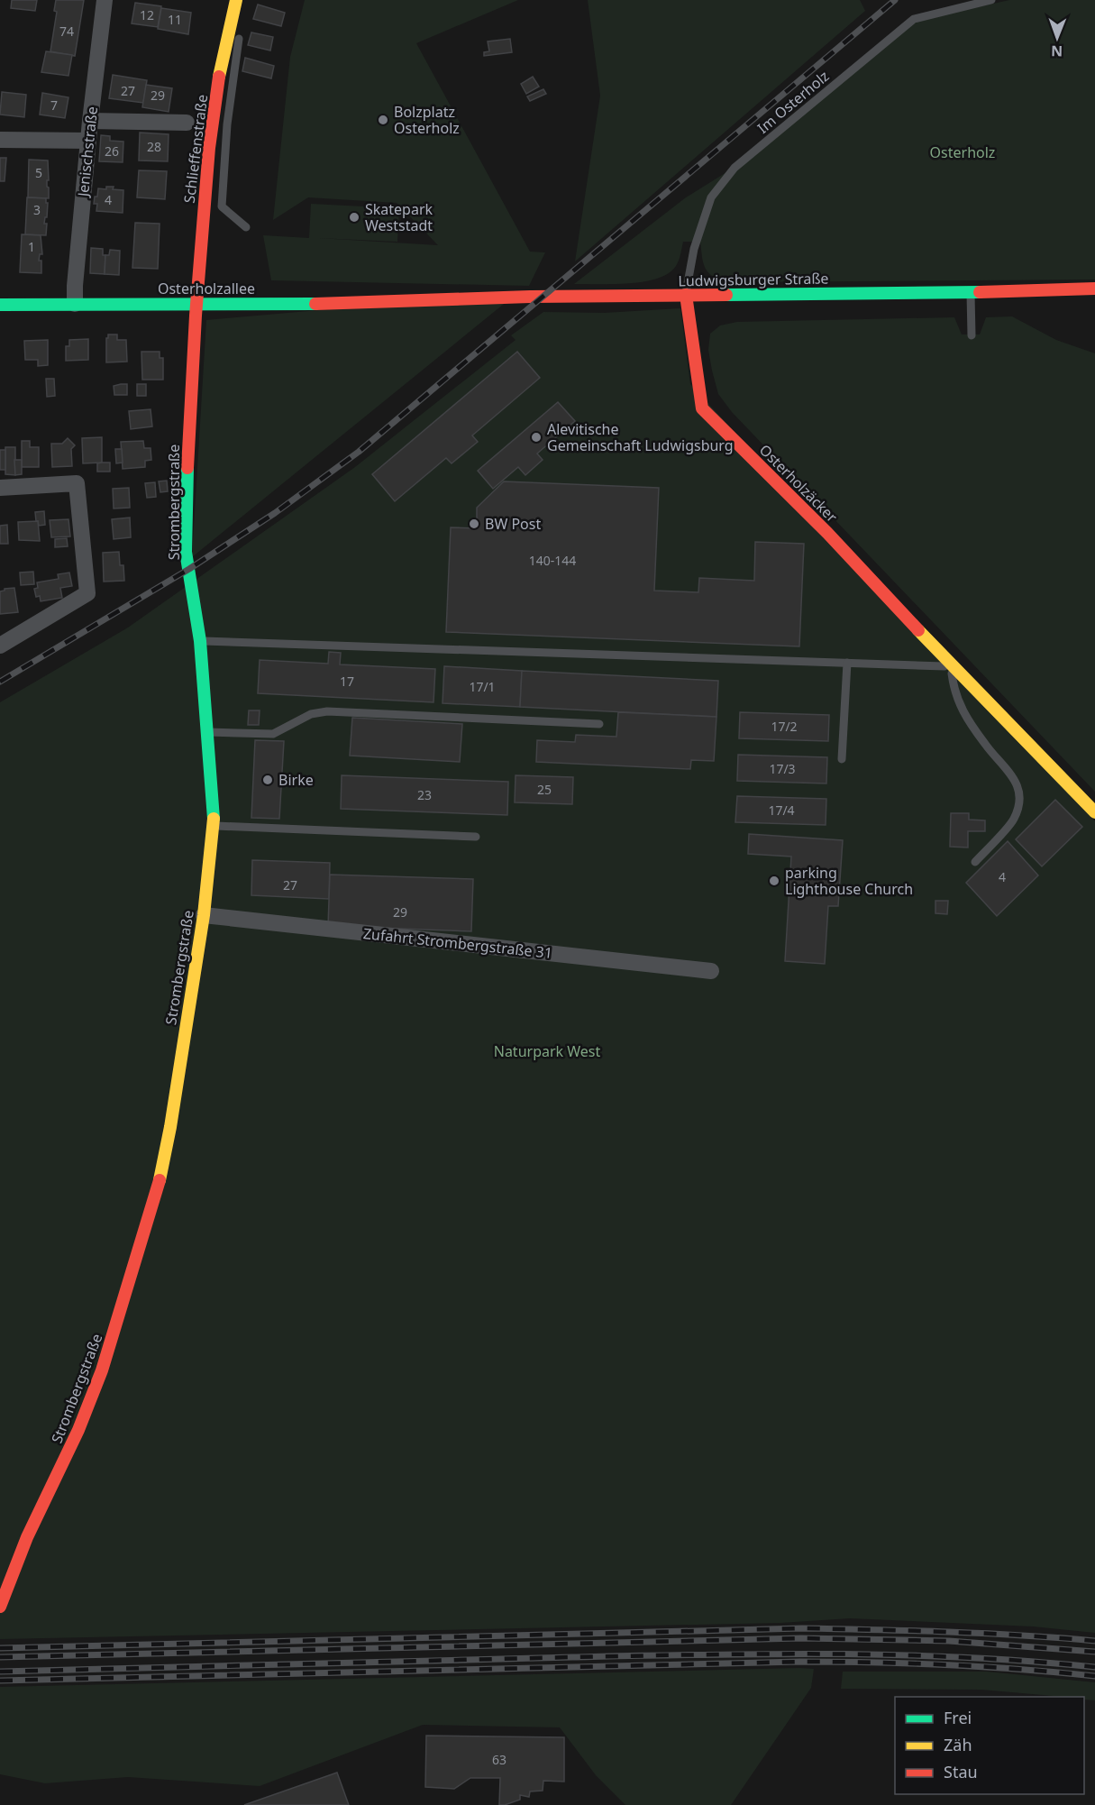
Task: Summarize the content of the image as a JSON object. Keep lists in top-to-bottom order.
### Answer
{
  "streets": {
    "street": [
      "Schlieffenstraße",
      "Jenischstraße",
      "Ludwigsburger Straße",
      "Osterholzallee",
      "Osterholzäcker",
      "Strombergstraße",
      "Zufahrt Strombergstraße 31"
    ],
    "lane": ["Im Osterholz"]
  },
  "crossings": [
    ["Im Osterholz", "Ludwigsburger Straße"],
    ["Im Osterholz", "Osterholzäcker"],
    ["Schlieffenstraße", "Osterholzallee"],
    ["Schlieffenstraße", "Strombergstraße"],
    ["Jenischstraße", "Osterholzallee"],
    ["Ludwigsburger Straße", "Osterholzallee"],
    ["Ludwigsburger Straße", "Osterholzäcker"],
    ["Osterholzallee", "Strombergstraße"],
    ["Strombergstraße", "Zufahrt Strombergstraße 31"]
  ],
  "parks": ["Osterholz", "Naturpark West"],
  "places": [
    "Bolzplatz Osterholz",
    "Skatepark Weststadt",
    "Alevitische Gemeinschaft Ludwigsburg",
    "BW Post",
    "Birke",
    "parking Lighthouse Church"
  ],
  "house_numbers": [
    "12",
    "11",
    "74",
    "27",
    "29",
    "7",
    "28",
    "26",
    "5",
    "4",
    "3",
    "1",
    "140-144",
    "17",
    "17/1",
    "17/2",
    "17/3",
    "25",
    "23",
    "17/4",
    "4",
    "27",
    "29",
    "63"
  ],
  "legend": ["Frei", "Zäh", "Stau"],
  "north": "bottom"
}
